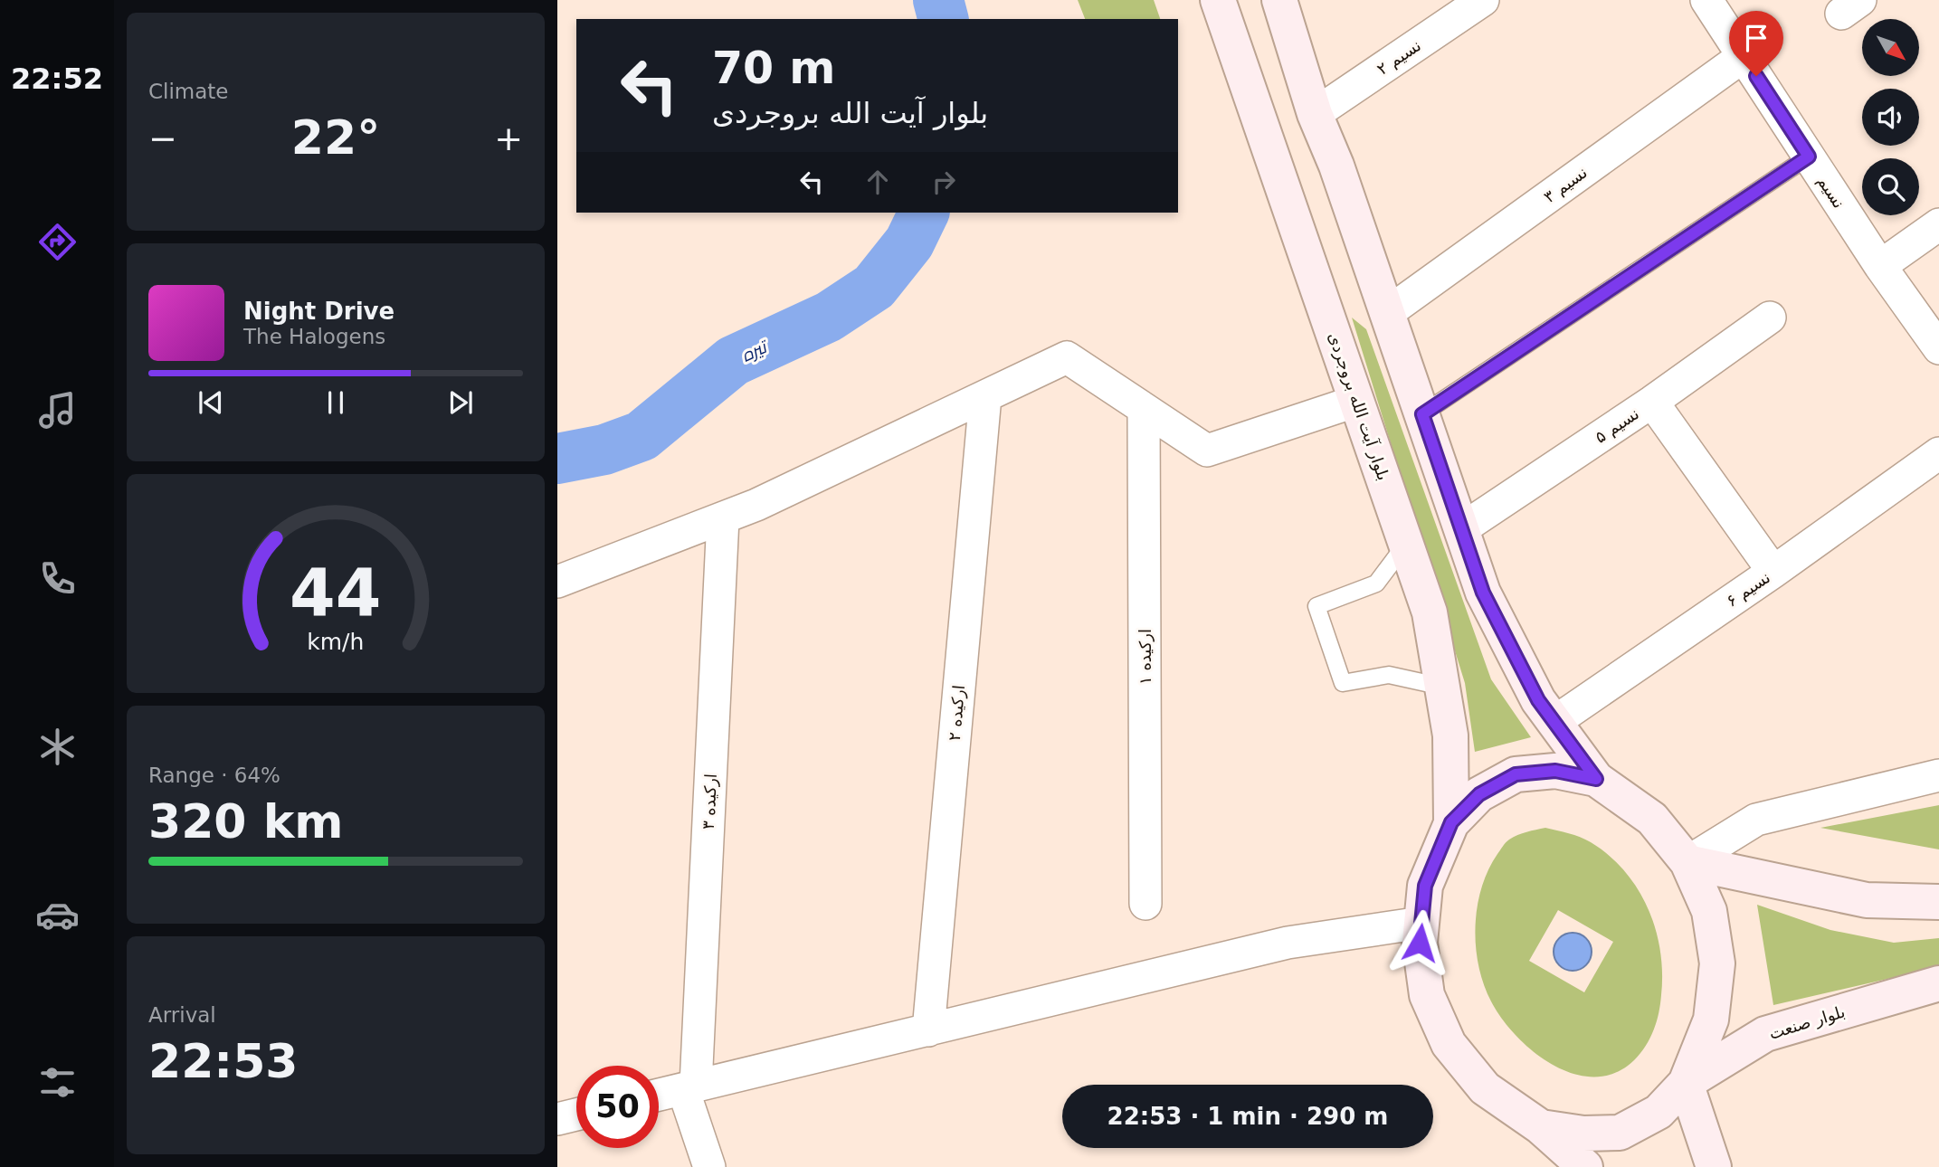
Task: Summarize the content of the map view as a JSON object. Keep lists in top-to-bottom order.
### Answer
{
  "streets": {
    "main road": ["بلوار آیت الله بروجردی", "بلوار صنعت"],
    "street": [
      "نسیم ۲",
      "نسیم ۳",
      "نسیم",
      "نسیم ۵",
      "نسیم ۶",
      "ارکیده ۱",
      "ارکیده ۲",
      "ارکیده ۳"
    ]
  },
  "crossings": [
    ["نسیم ۳", "نسیم"]
  ],
  "water": ["تيره"],
  "north": "bottom right",
  "page": {
    "tabs": "22:52",
    "tile": [
      "Climate",
      ["Range · 64%", "320 km"],
      ["Arrival", "22:53"]
    ],
    "turn": ["70 m", "بلوار آیت الله بروجردی"],
    "heat": ["−", "22°", "+"],
    "song": ["Night Drive", "The Halogens"],
    "limit": "50",
    "trip": "22:53 · 1 min · 290 m",
    "gauge": ["44", "km/h"]
  }
}
